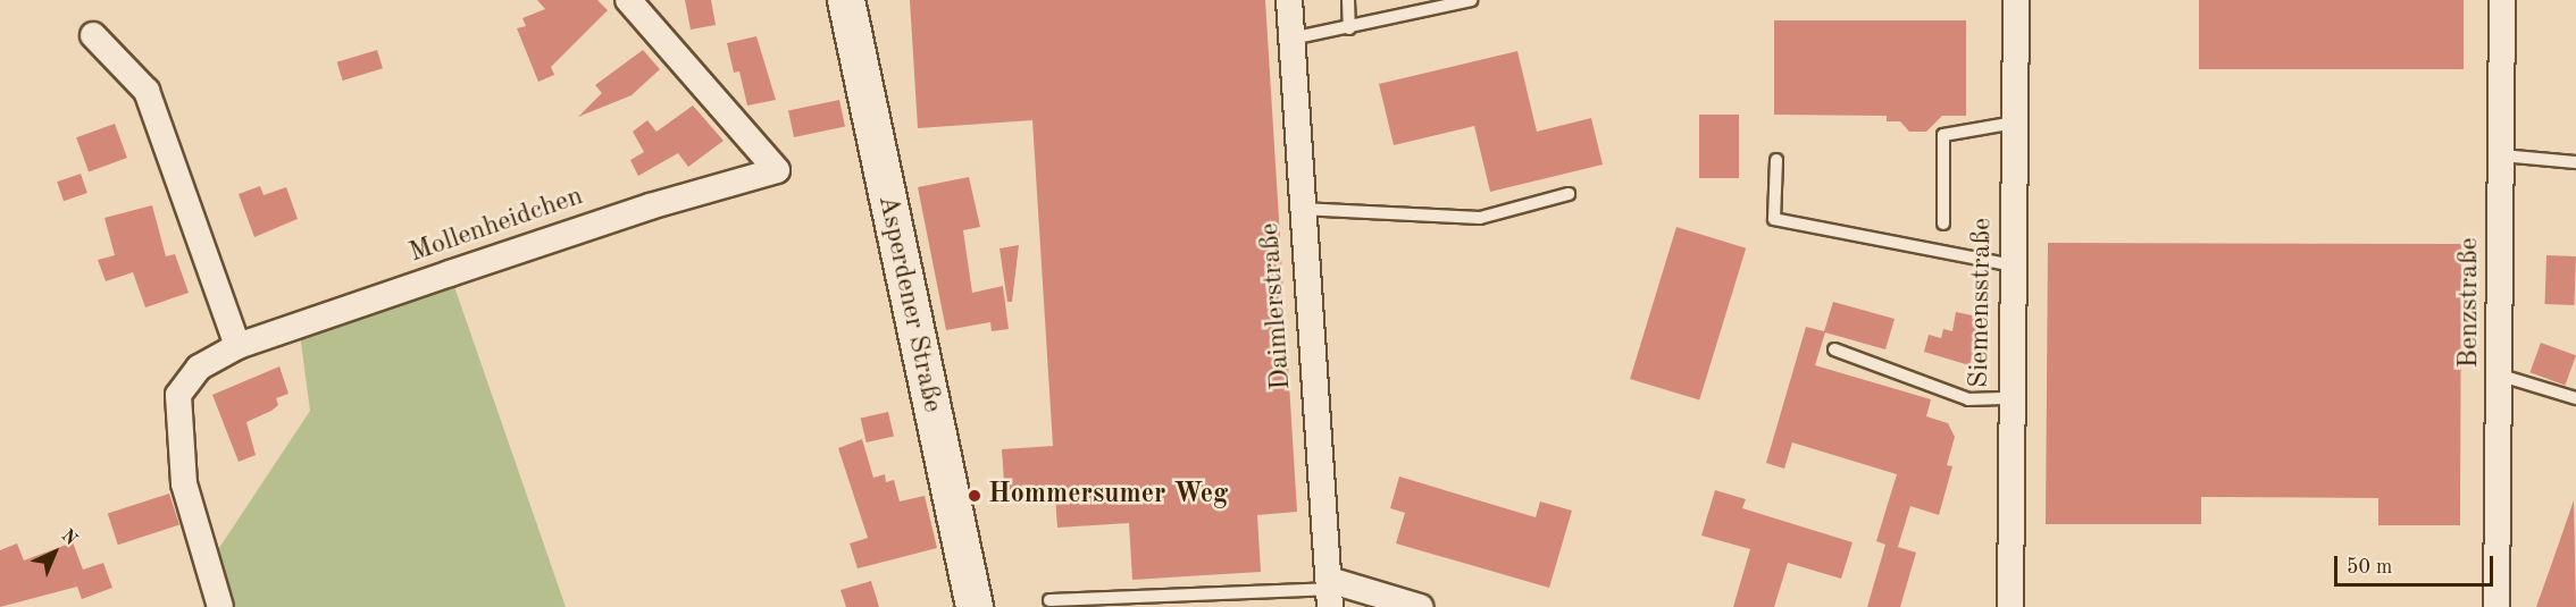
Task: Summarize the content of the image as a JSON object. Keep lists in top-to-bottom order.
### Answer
{
  "streets": {
    "main road": ["Asperdener Straße"],
    "street": [
      "Mollenheidchen",
      "Siemensstraße",
      "Benzstraße",
      "Daimlerstraße"
    ]
  },
  "places": ["Hommersumer Weg"],
  "scale_bar": "50 m",
  "north": "top right"
}
